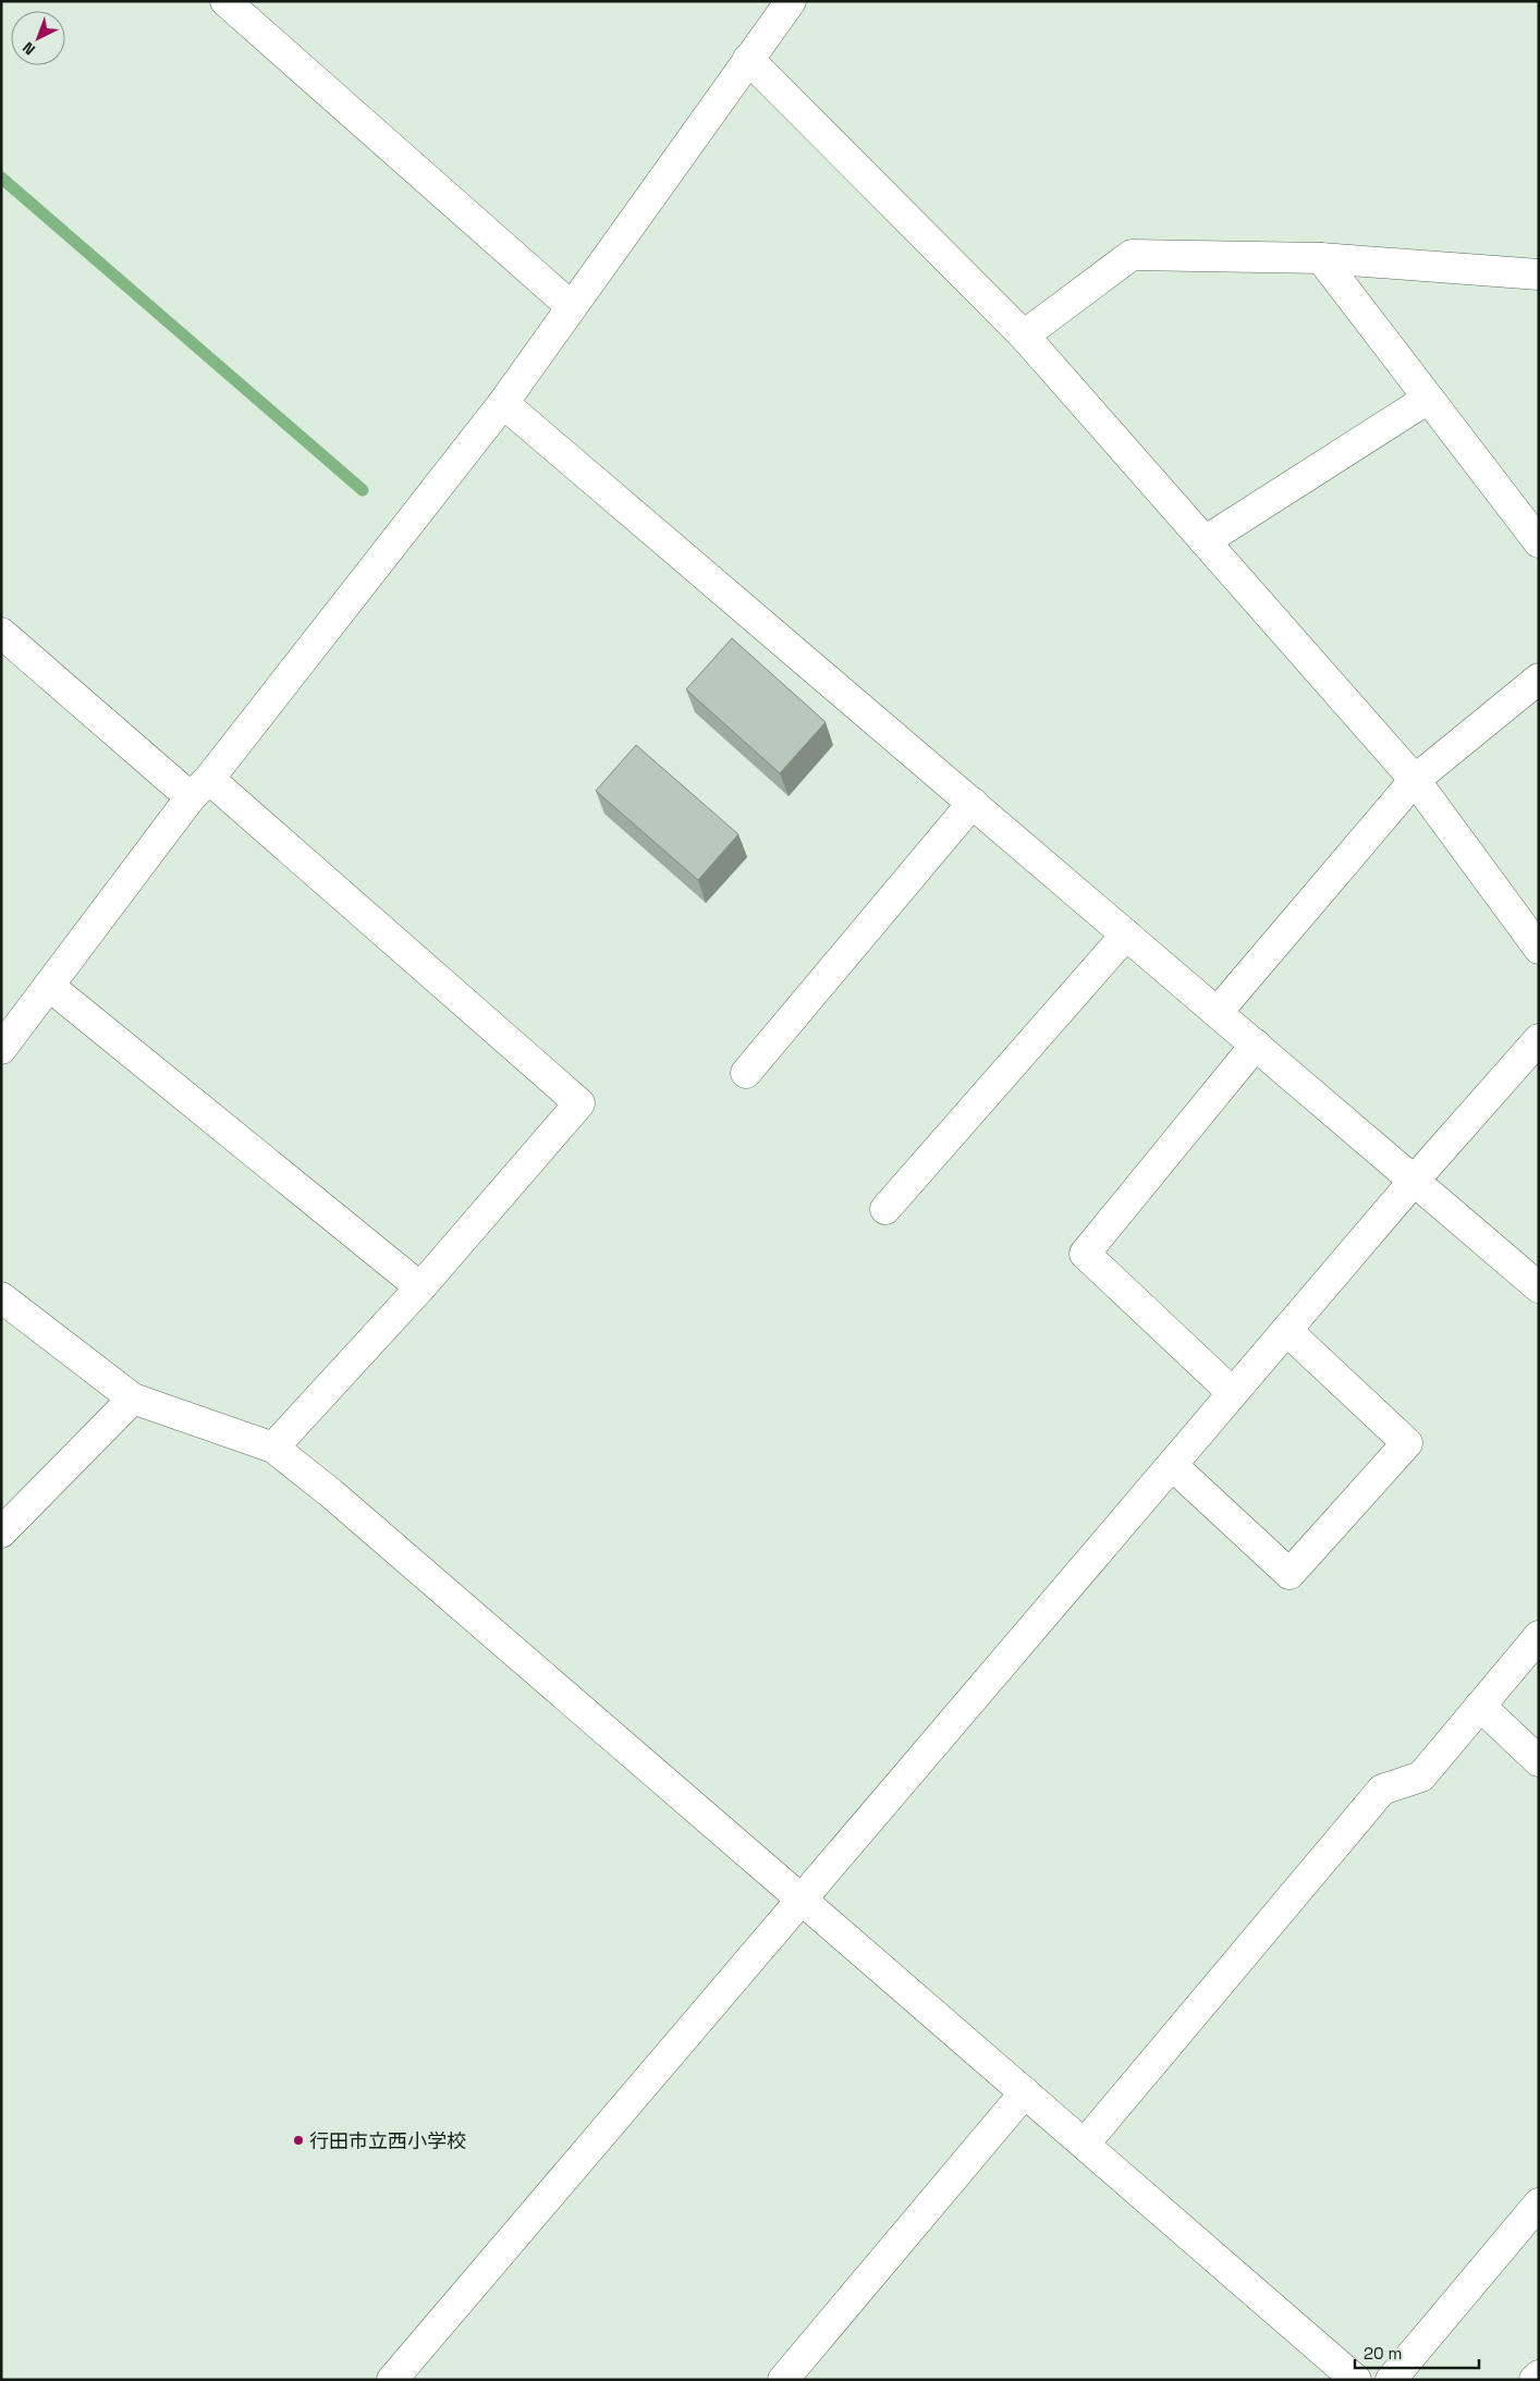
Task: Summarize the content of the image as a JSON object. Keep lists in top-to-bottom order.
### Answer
{
  "places": ["行田市立西小学校"],
  "scale_bar": "20 m",
  "north": "bottom left"
}
